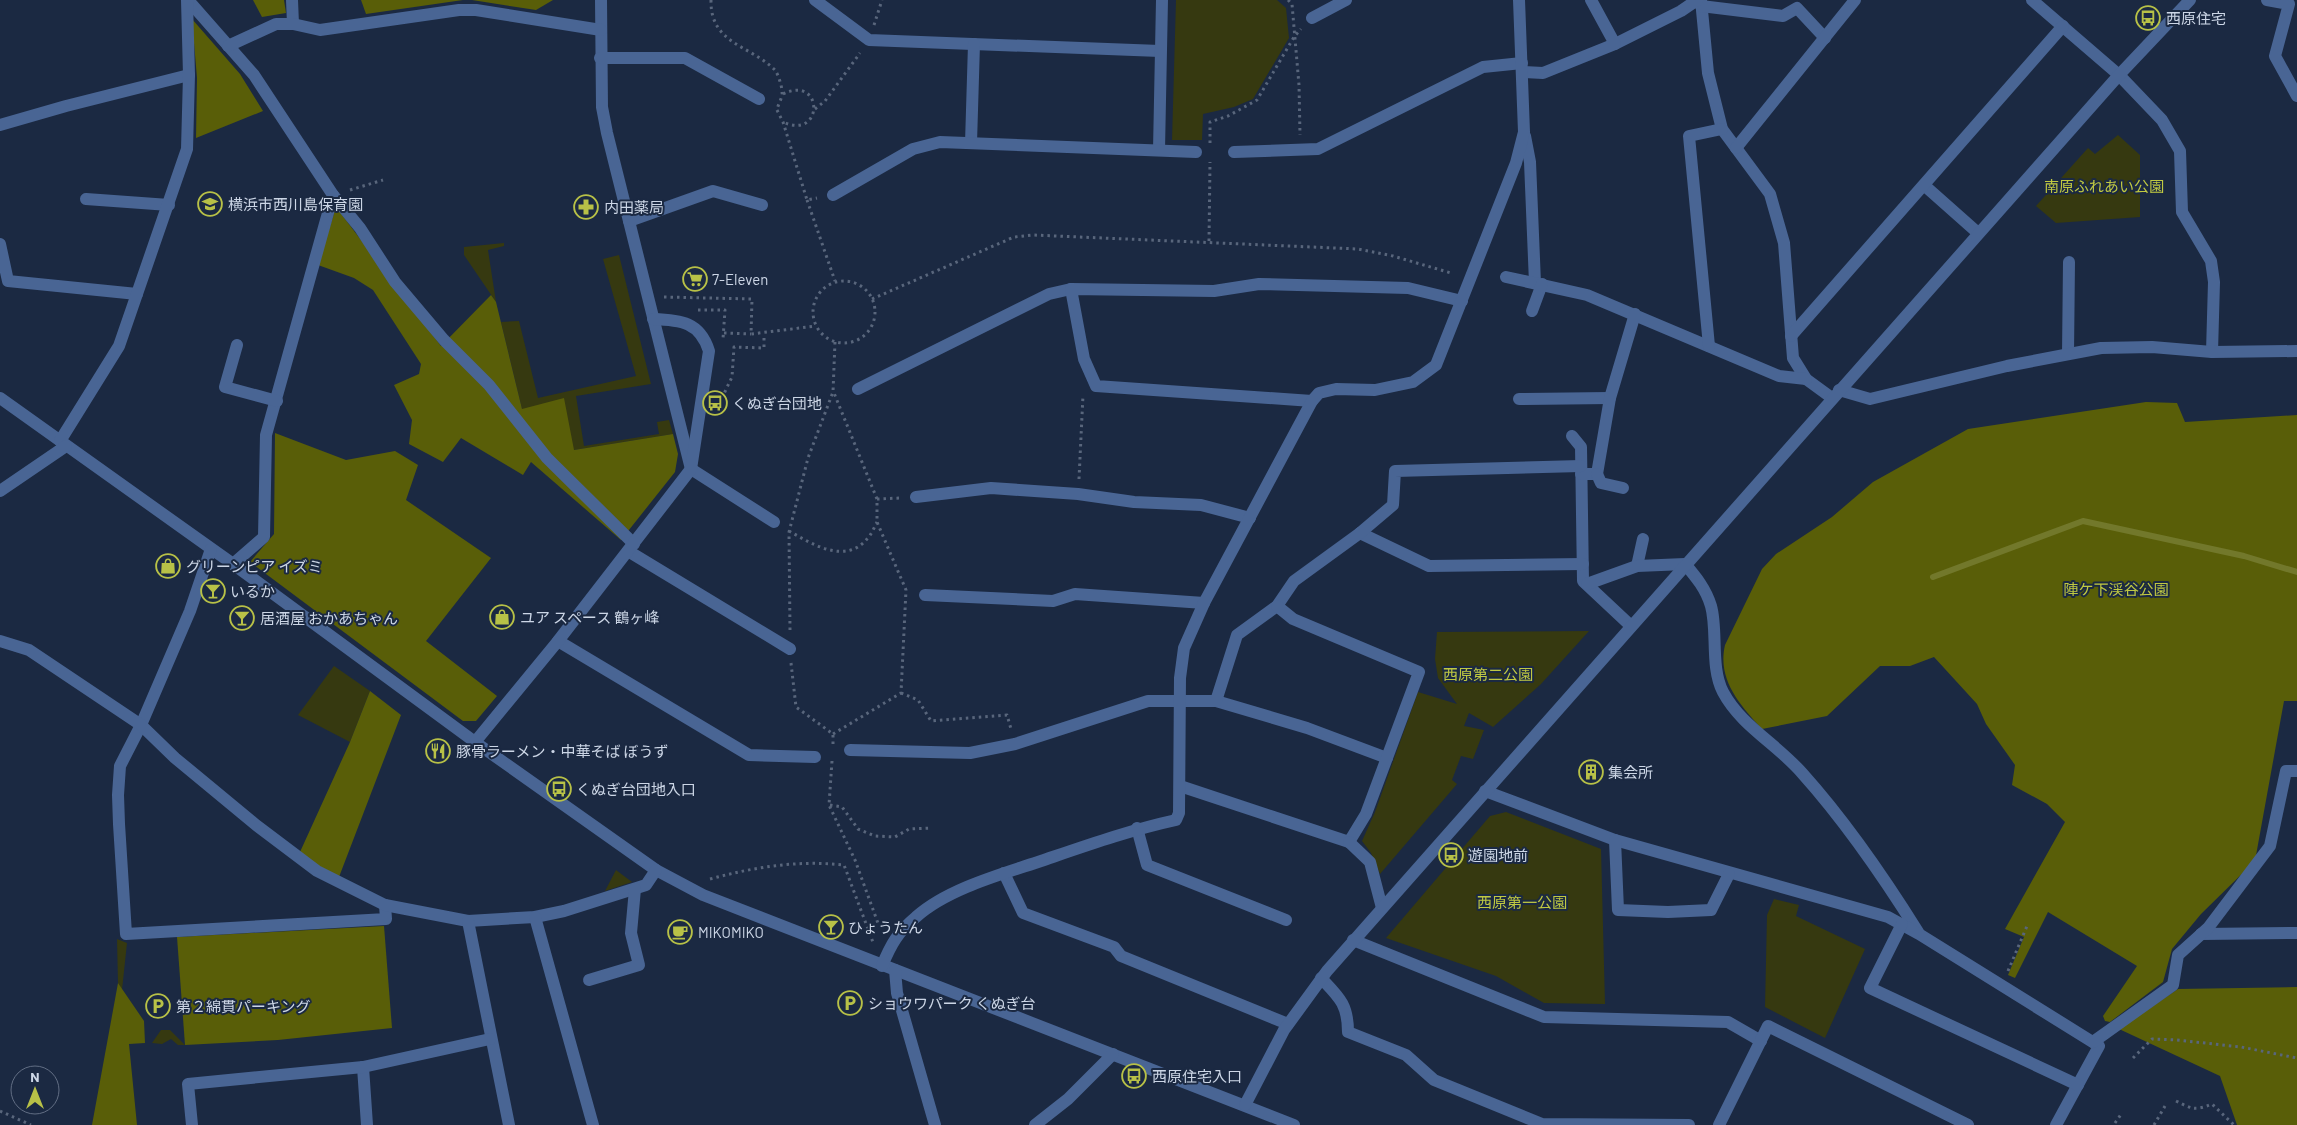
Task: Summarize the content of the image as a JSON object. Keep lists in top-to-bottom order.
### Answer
{
  "parks": [
    "南原ふれあい公園",
    "陣ケ下渓谷公園",
    "西原第二公園",
    "西原第一公園"
  ],
  "places": {
    "bus stop": [
      "西原住宅",
      "くぬぎ台団地",
      "くぬぎ台団地入口",
      "遊園地前",
      "西原住宅入口"
    ],
    "school or university": ["横浜市西川島保育園"],
    "pharmacy": ["内田薬局"],
    "supermarket": ["7-Eleven"],
    "shop": ["グリーンピア イズミ", "ユア スペース 鶴ヶ峰"],
    "bar": ["いるか", "居酒屋 おかあちゃん", "ひょうたん"],
    "restaurant": ["豚骨ラーメン・中華そば ぼうず"],
    "building": ["集会所"],
    "cafe": ["MIKOMIKO"],
    "parking": ["ショウワパーク くぬぎ台", "第２綿貫パーキング"]
  },
  "north": "top"
}
